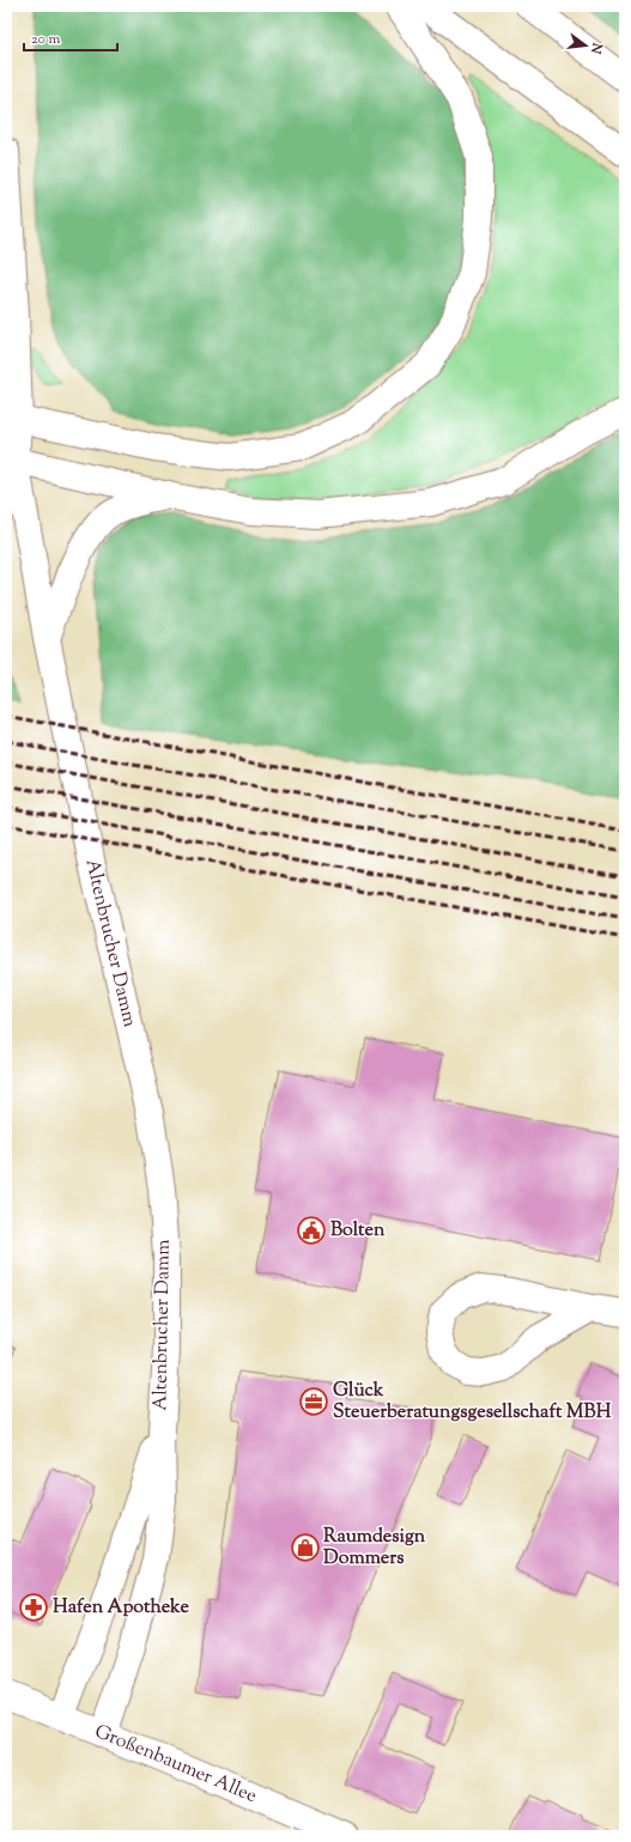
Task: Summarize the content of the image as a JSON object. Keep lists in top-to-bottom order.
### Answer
{
  "streets": {
    "main road": ["Altenbrucher Damm", "Großenbaumer Allee"]
  },
  "crossings": [
    ["Altenbrucher Damm", "Großenbaumer Allee"]
  ],
  "places": {
    "public building": ["Bolten"],
    "office": ["Glück Steuerberatungsgesellschaft MBH"],
    "shop": ["Raumdesign Dommers"],
    "pharmacy": ["Hafen Apotheke"]
  },
  "scale_bar": "20 m",
  "north": "right"
}
